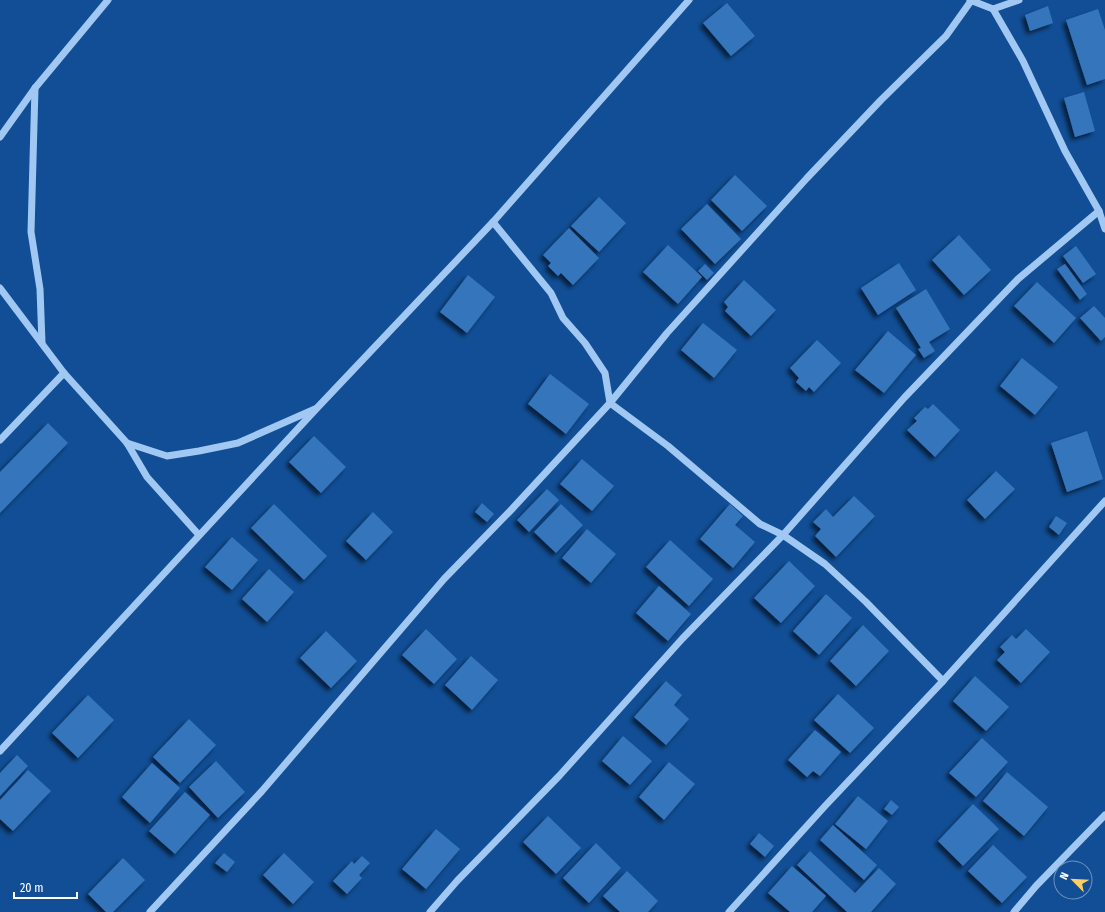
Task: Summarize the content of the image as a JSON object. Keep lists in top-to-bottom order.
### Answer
{
  "scale_bar": "20 m",
  "north": "top left"
}
